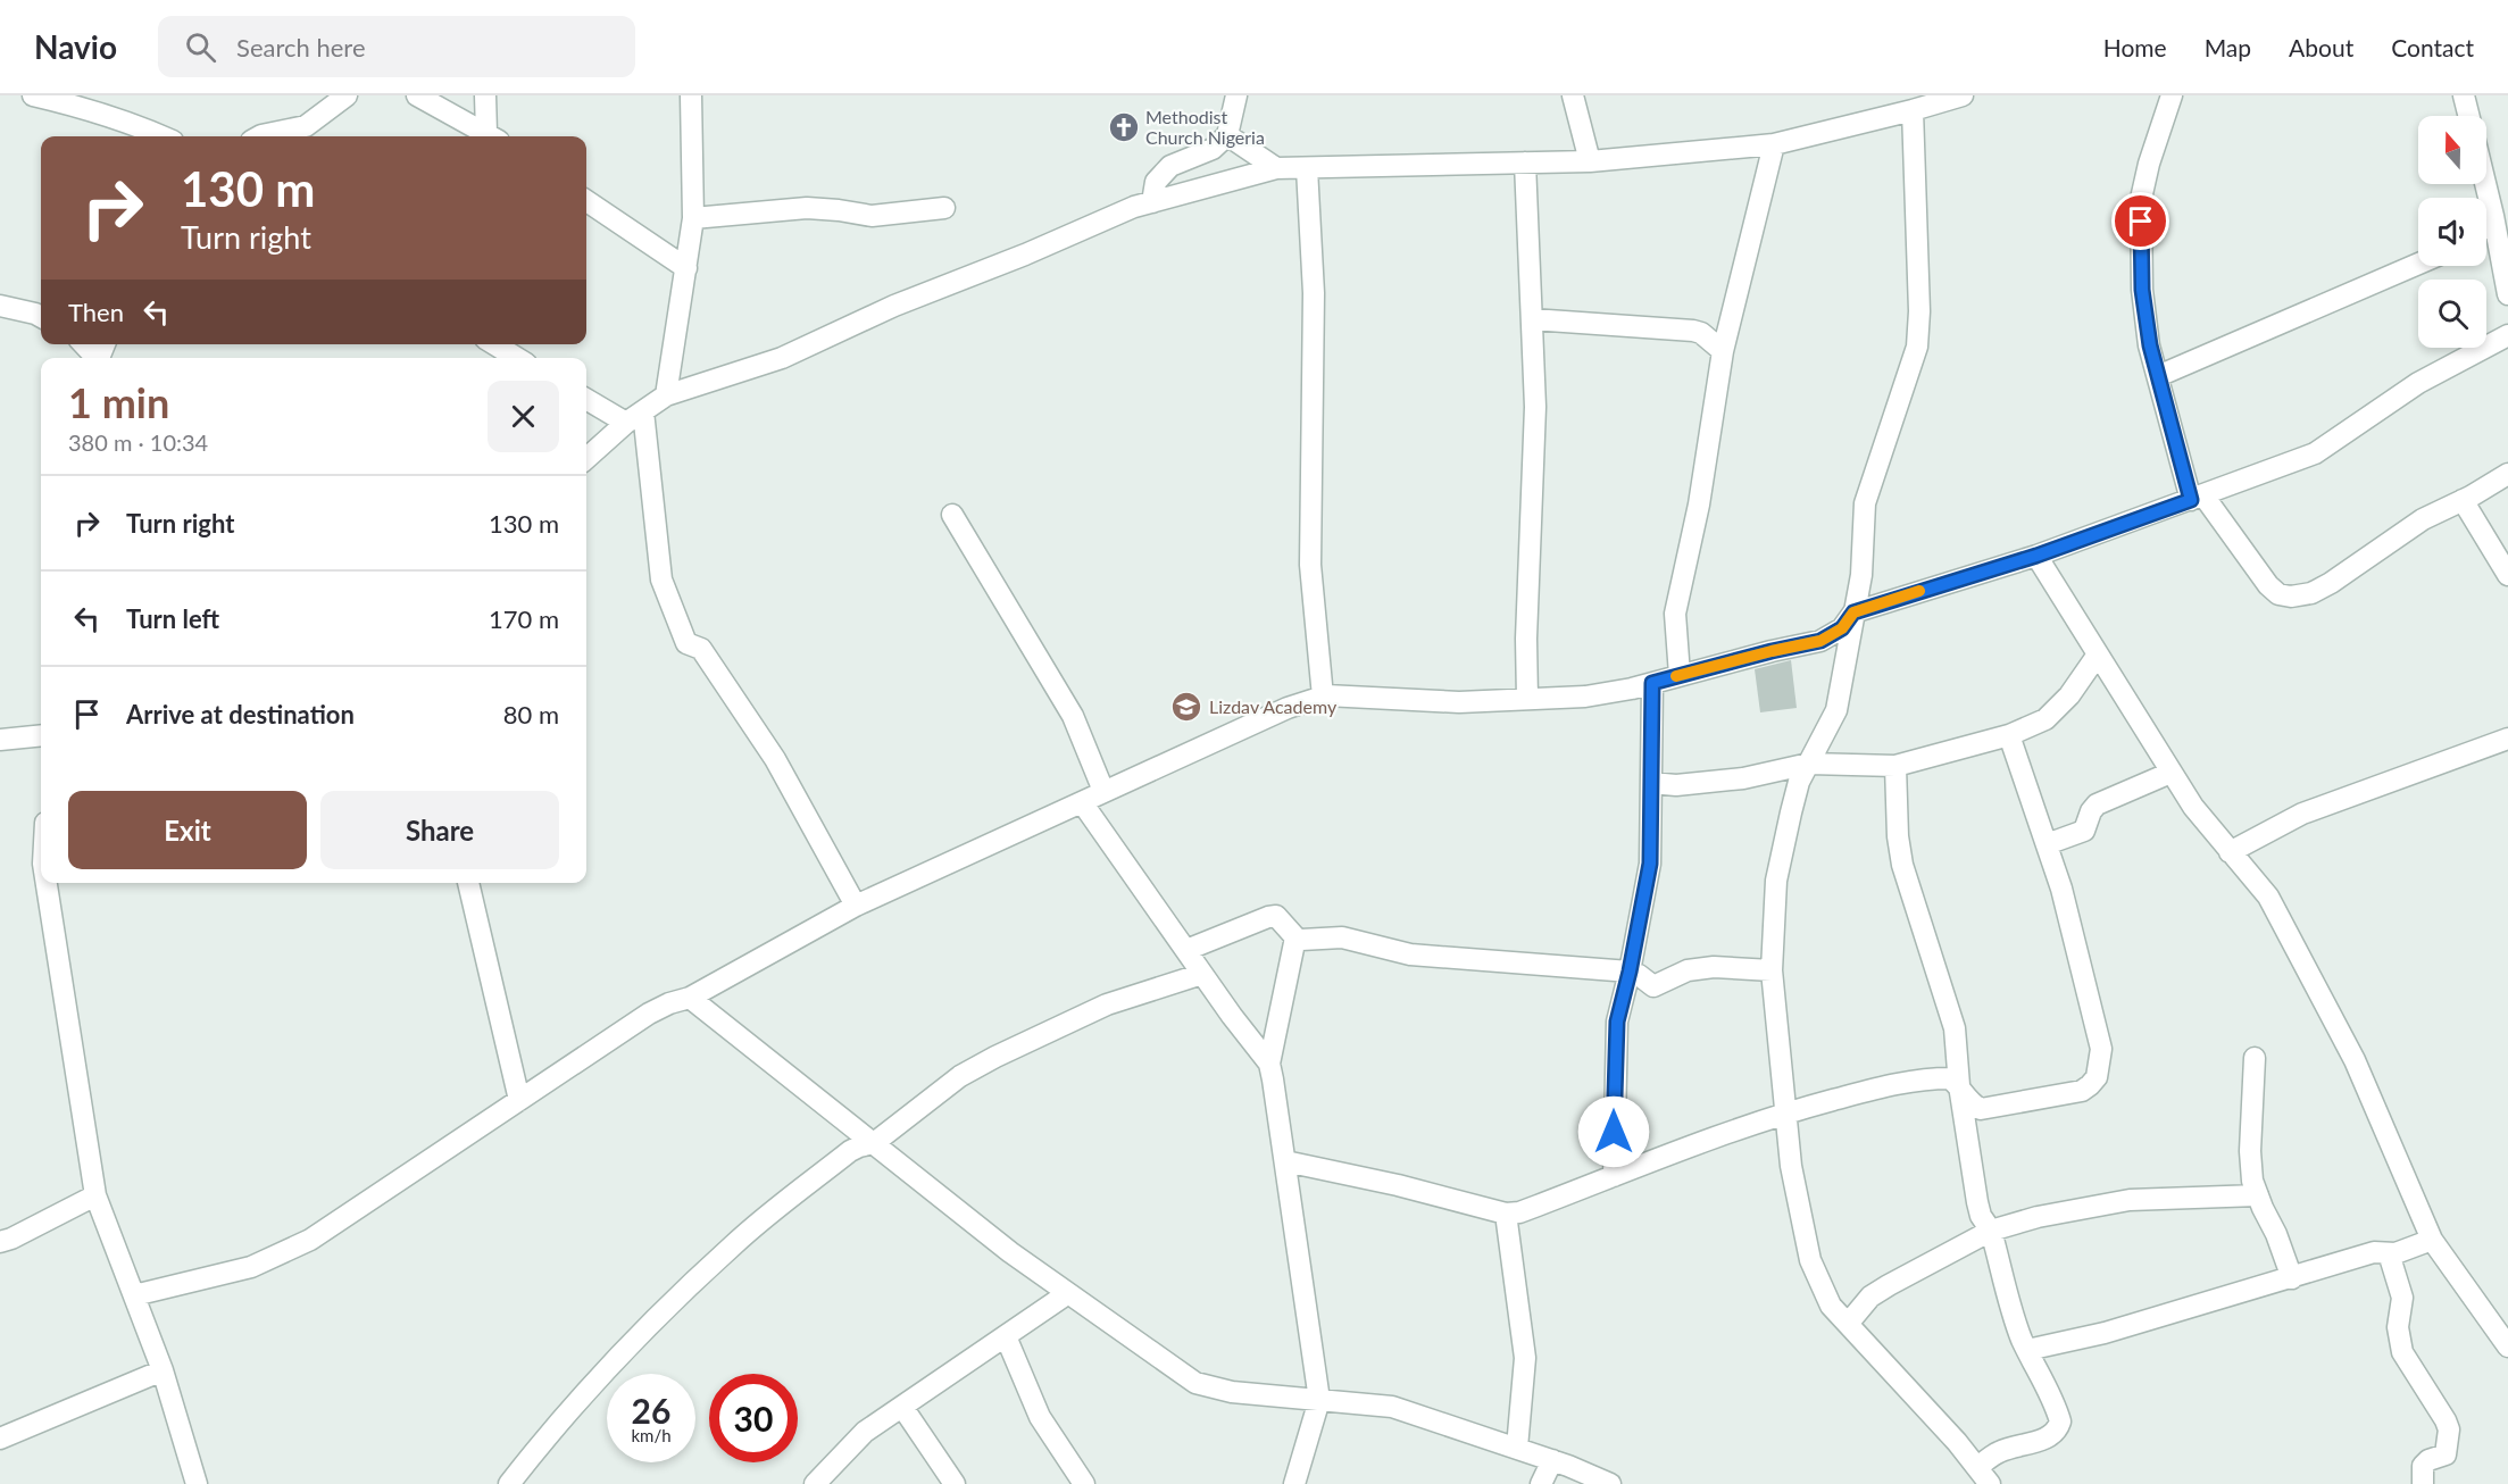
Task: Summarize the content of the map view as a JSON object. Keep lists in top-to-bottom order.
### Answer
{
  "places": {
    "church": ["Methodist Church Nigeria"],
    "school or university": ["Lizdav Academy"]
  },
  "north": "top",
  "page": {
    "header": "Navio",
    "search": "Search here",
    "nav": [
      "Home",
      "Map",
      "About",
      "Contact"
    ],
    "turn": ["130 m", "Turn right"],
    "then": "Then",
    "heading": ["1 min", "380 m · 10:34"],
    "list": [
      {
        "name": "Turn right",
        "value": "130 m"
      },
      {
        "name": "Turn left",
        "value": "170 m"
      },
      {
        "name": "Arrive at destination",
        "value": "80 m"
      }
    ],
    "buttons": ["Exit", "Share"],
    "speed": "26 km/h",
    "limit": "30"
  }
}
